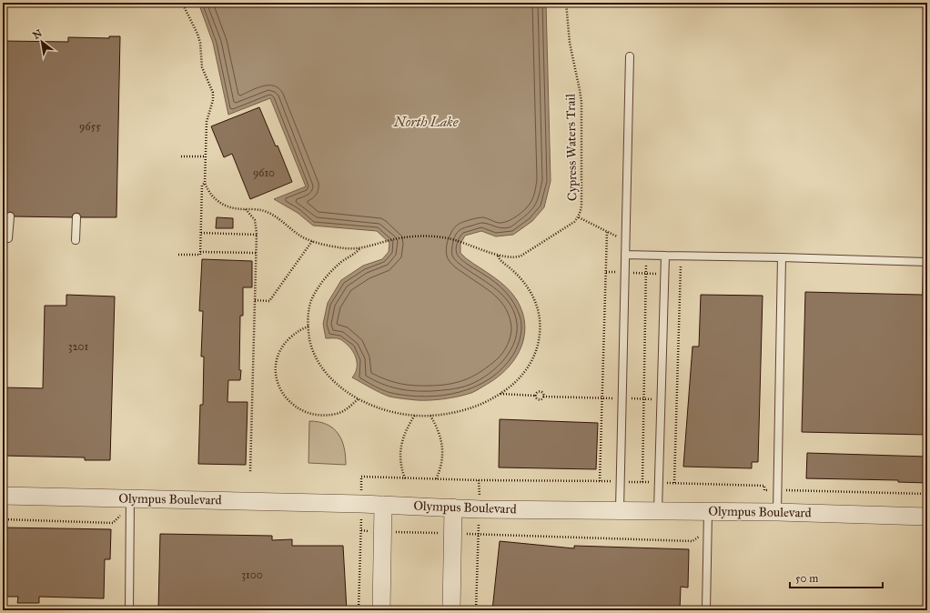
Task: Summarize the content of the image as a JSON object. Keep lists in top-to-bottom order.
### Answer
{
  "streets": {
    "street": ["Olympus Boulevard"],
    "path": ["Cypress Waters Trail"]
  },
  "water": ["North Lake"],
  "house_numbers": [
    "9655",
    "9610",
    "3201",
    "3100"
  ],
  "scale_bar": "50 m",
  "north": "top left"
}
